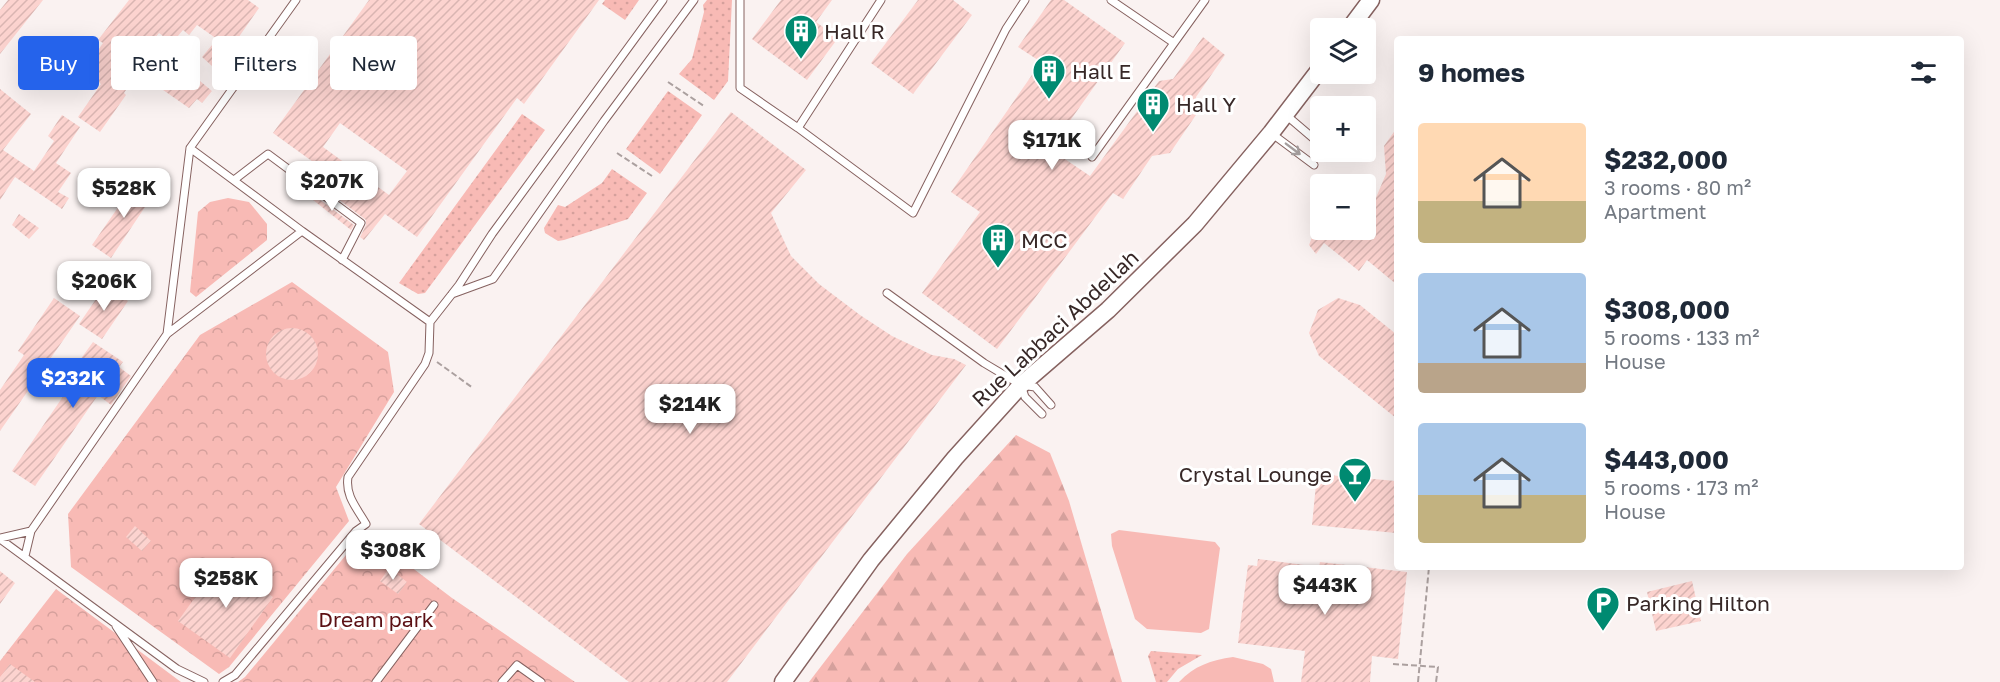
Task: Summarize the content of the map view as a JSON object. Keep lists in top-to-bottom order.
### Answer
{
  "streets": {
    "street": ["Rue Labbaci Abdellah"]
  },
  "parks": ["Dream park"],
  "places": {
    "building": [
      "Hall R",
      "Hall E",
      "Hall Y",
      "MCC"
    ],
    "bar": ["Crystal Lounge"],
    "parking": ["Parking Hilton"]
  },
  "page": {
    "map_buttons": ["+", "−"],
    "chip": [
      "Buy",
      "Rent",
      "Filters",
      "New"
    ],
    "heading": "9 homes",
    "list": [
      {
        "name": "$232,000",
        "note": "3 rooms · 80 m² · Apartment"
      },
      {
        "name": "$308,000",
        "note": "5 rooms · 133 m² · House"
      },
      {
        "name": "$443,000",
        "note": "5 rooms · 173 m² · House"
      }
    ],
    "price": [
      "$171K",
      "$207K",
      "$528K",
      "$206K",
      "$232K",
      "$214K",
      "$308K",
      "$258K",
      "$443K"
    ]
  }
}
